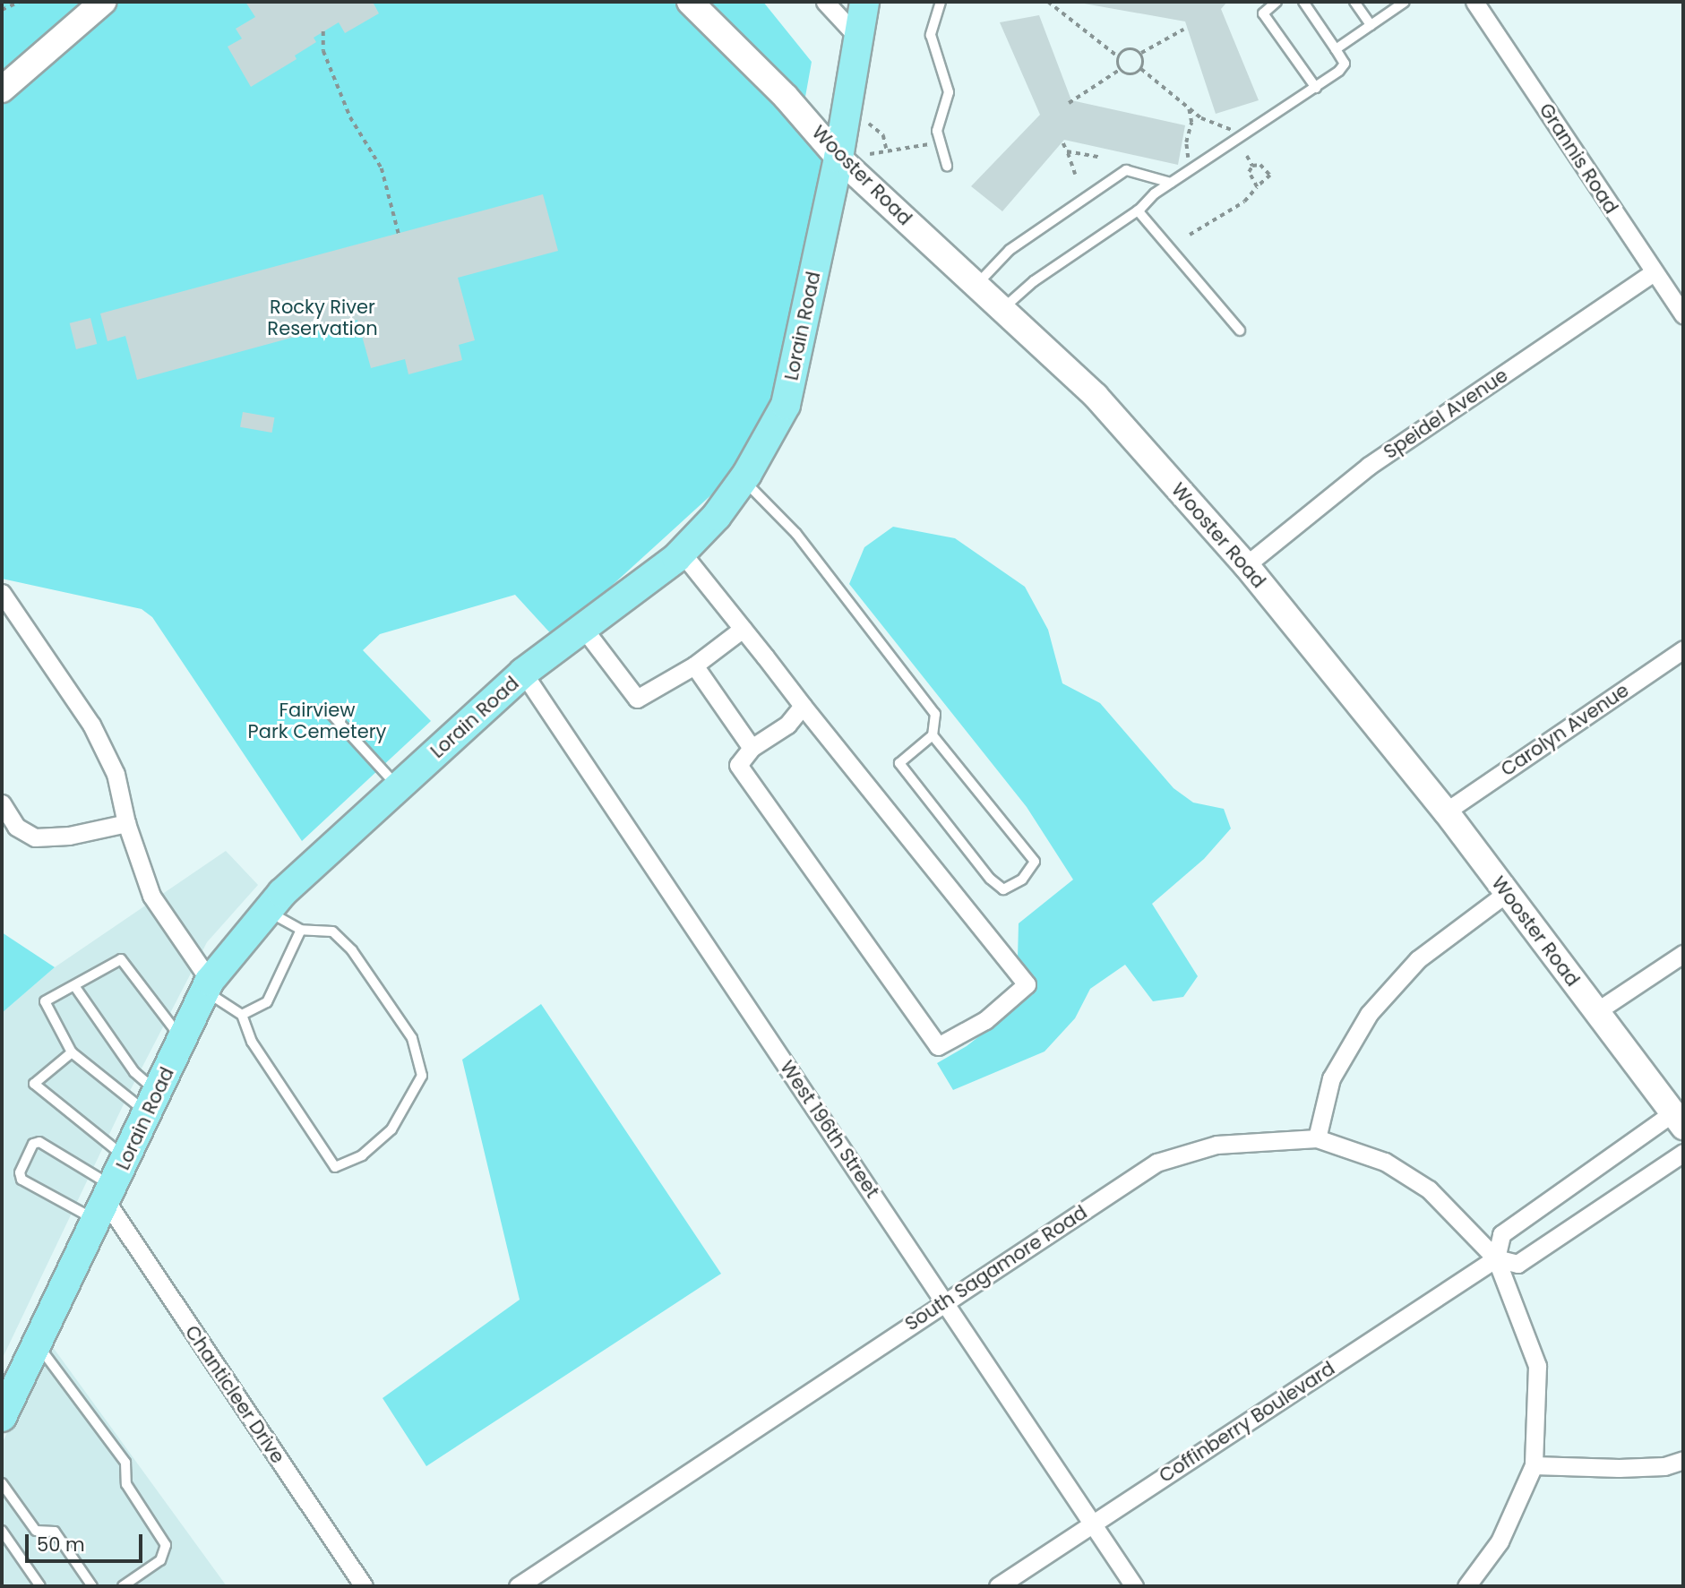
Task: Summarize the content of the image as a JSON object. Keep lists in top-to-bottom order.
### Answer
{
  "streets": {
    "main road": ["Wooster Road", "Lorain Road"],
    "street": [
      "Grannis Road",
      "Speidel Avenue",
      "Carolyn Avenue",
      "West 196th Street",
      "South Sagamore Road",
      "Chanticleer Drive",
      "Coffinberry Boulevard"
    ]
  },
  "crossings": [
    ["Grannis Road", "Speidel Avenue"],
    ["Wooster Road", "Lorain Road"],
    ["Wooster Road", "Speidel Avenue"],
    ["Wooster Road", "Carolyn Avenue"],
    ["Lorain Road", "West 196th Street"],
    ["Lorain Road", "Chanticleer Drive"],
    ["West 196th Street", "South Sagamore Road"],
    ["West 196th Street", "Coffinberry Boulevard"],
    ["South Sagamore Road", "Coffinberry Boulevard"]
  ],
  "parks": ["Rocky River Reservation", "Fairview Park Cemetery"],
  "scale_bar": "50 m"
}
